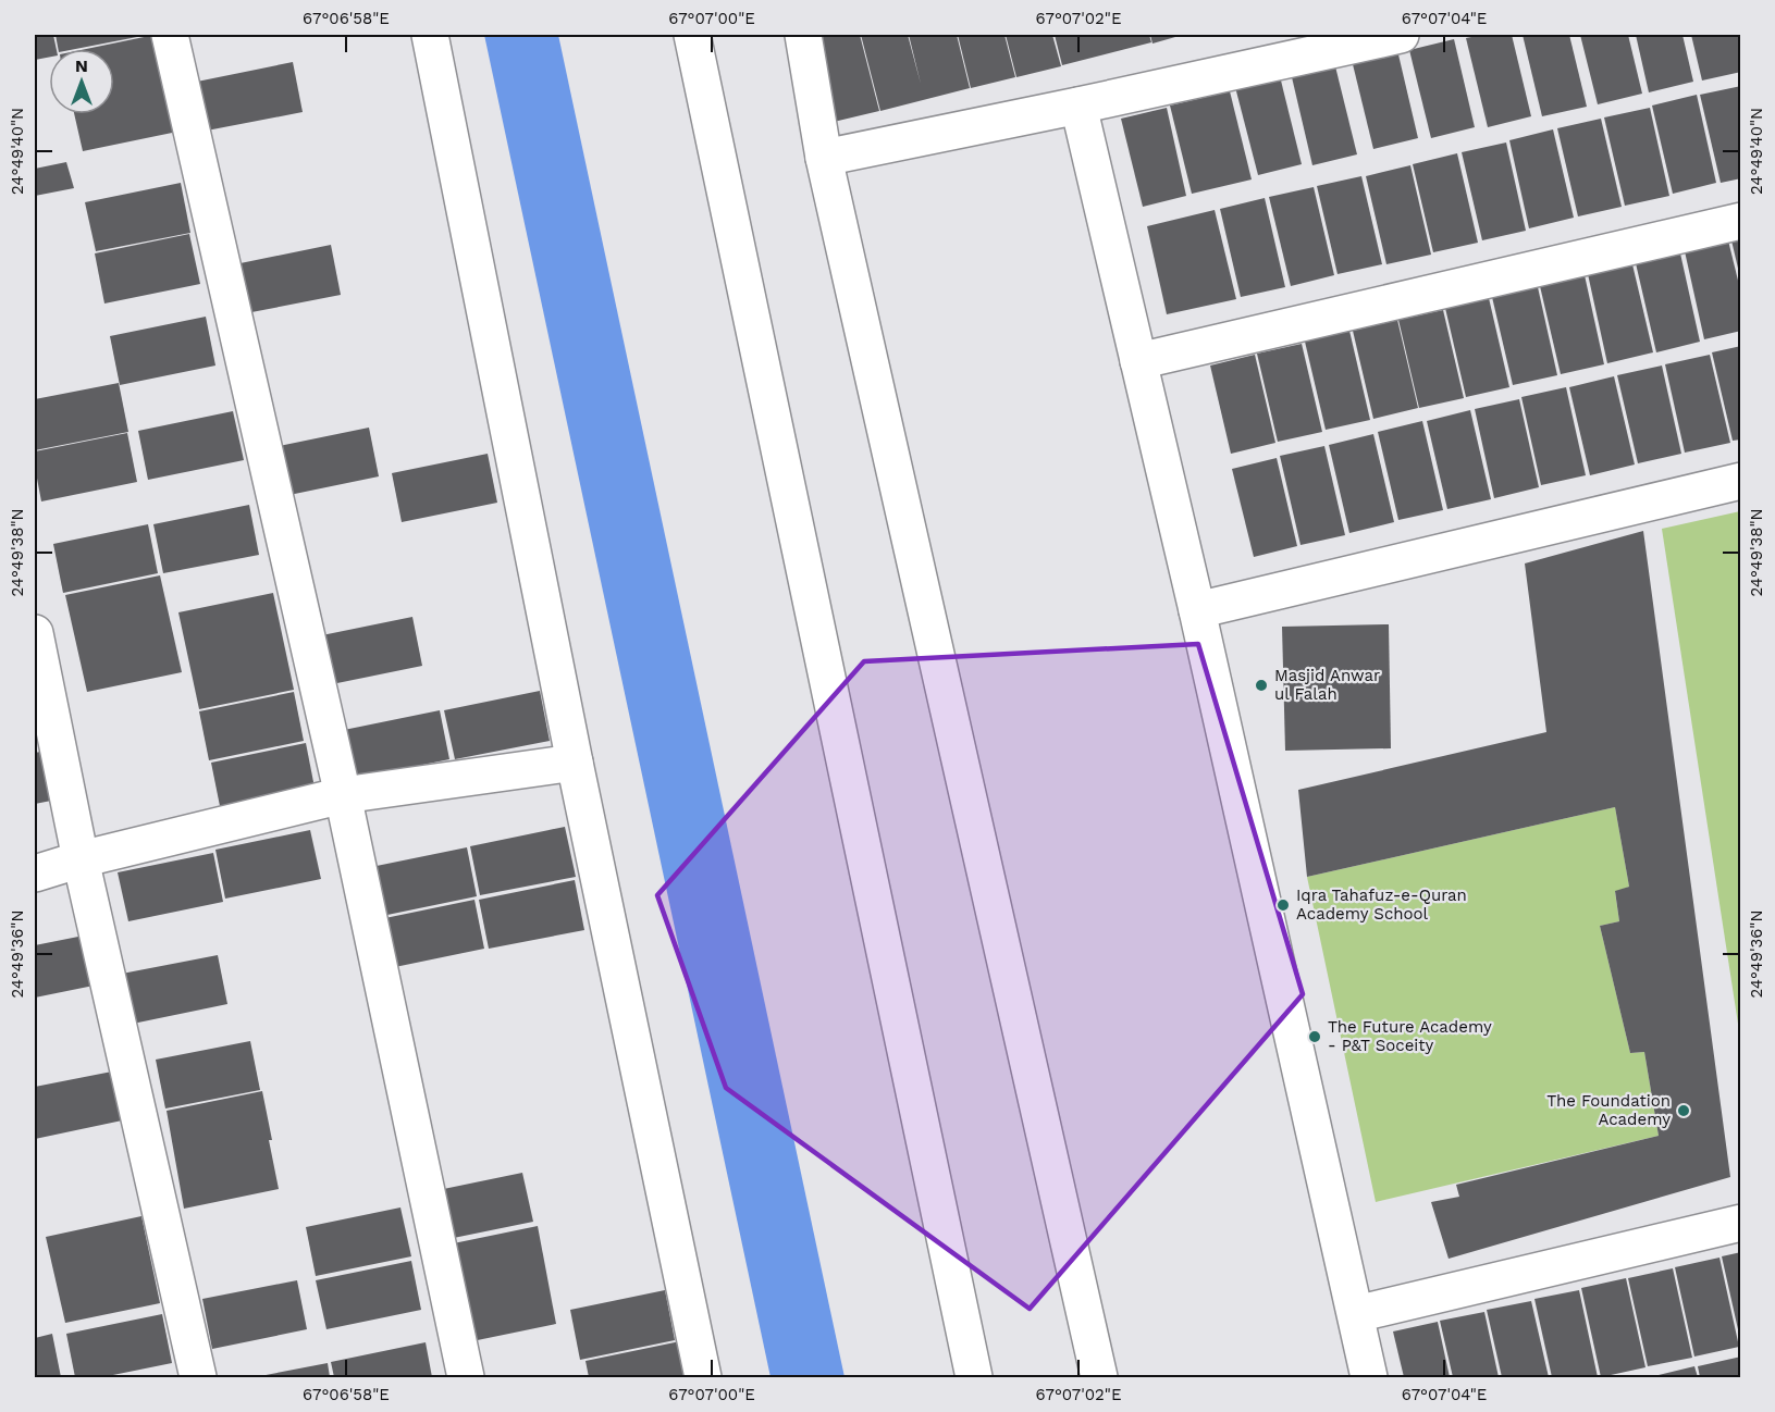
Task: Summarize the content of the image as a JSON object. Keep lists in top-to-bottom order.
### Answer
{
  "places": [
    "Masjid Anwar ul Falah",
    "Iqra Tahafuz-e-Quran Academy School",
    "The Future Academy - P&T Soceity",
    "The Foundation Academy"
  ],
  "north": "top",
  "coordinates": [
    "67°06'58\"E",
    "67°07'00\"E",
    "67°07'02\"E",
    "67°07'04\"E",
    "24°49'40\"N",
    "24°49'38\"N",
    "24°49'36\"N"
  ]
}
